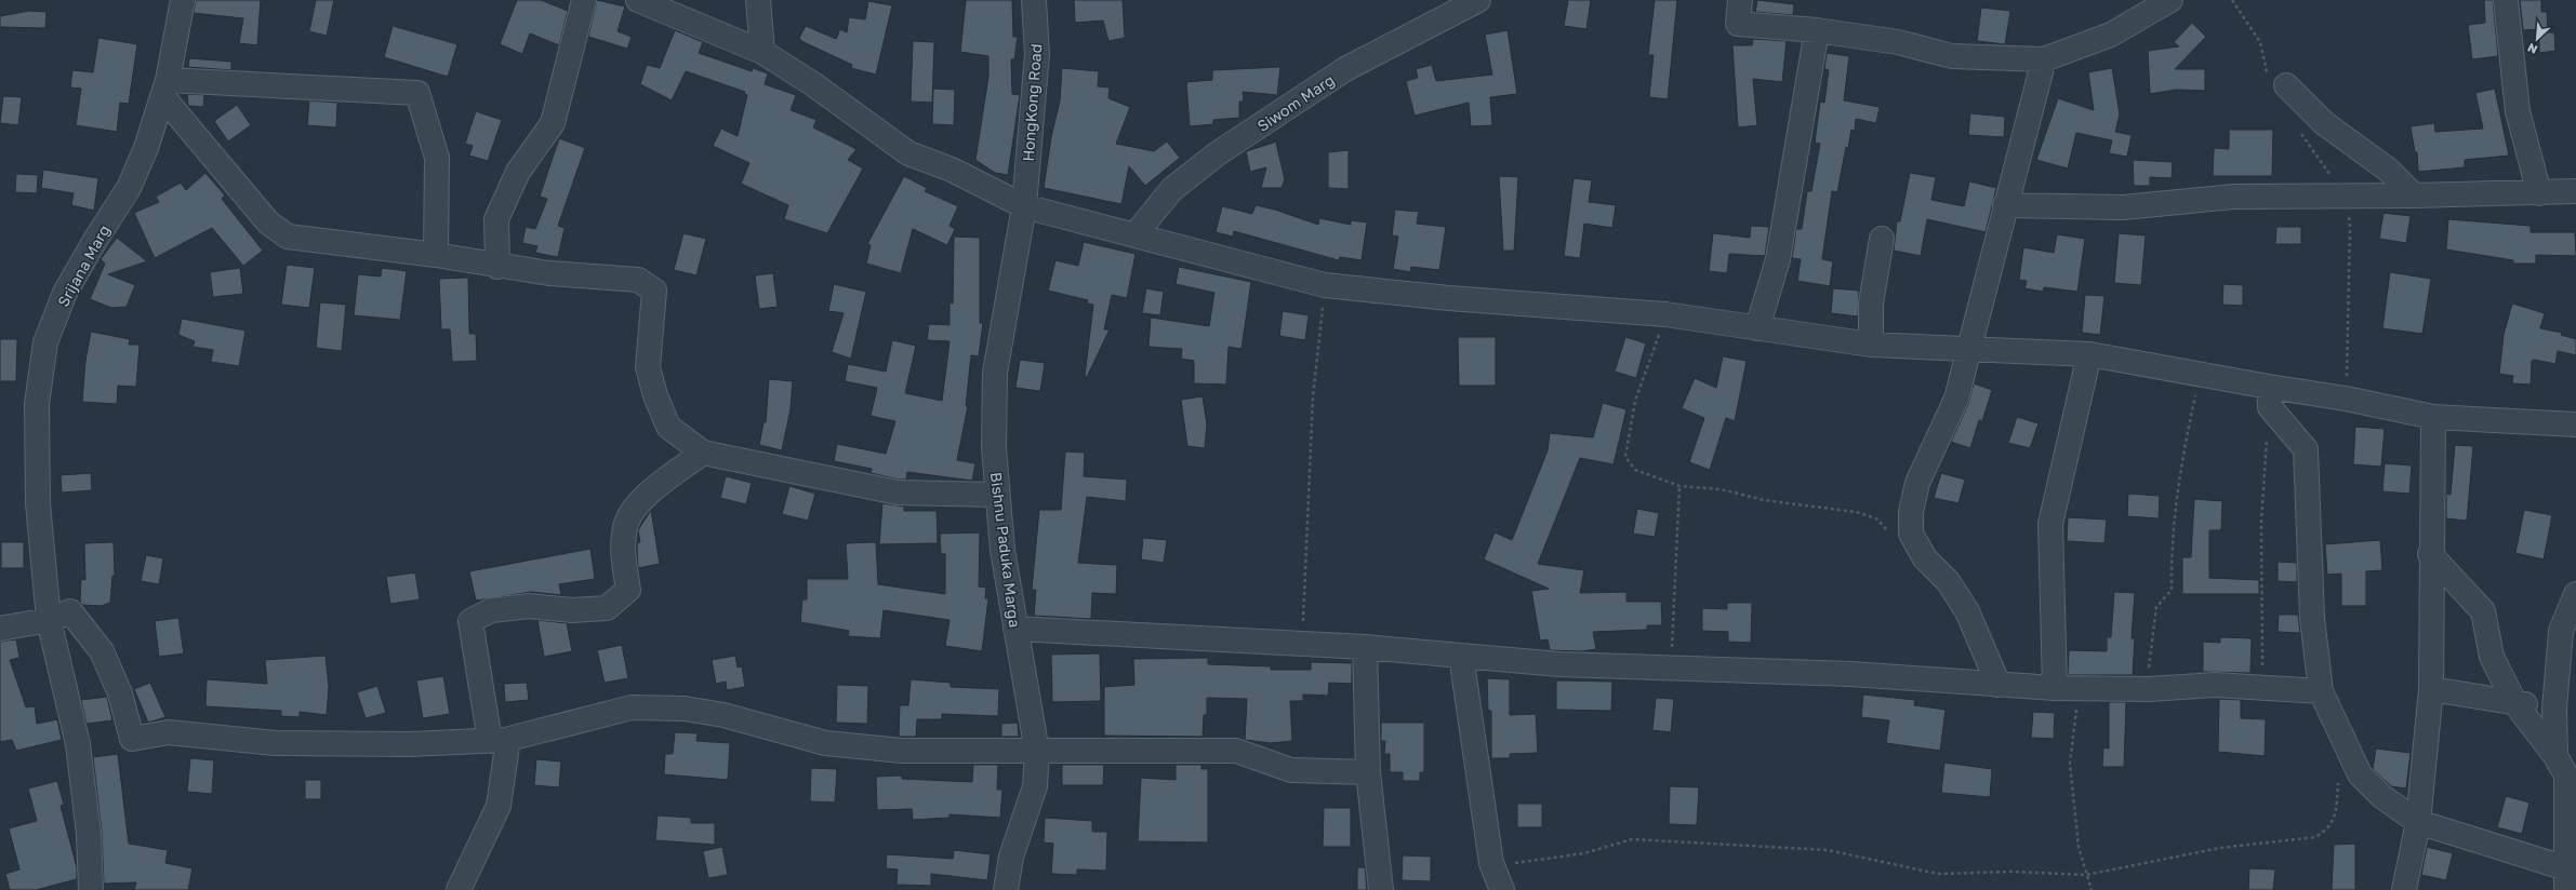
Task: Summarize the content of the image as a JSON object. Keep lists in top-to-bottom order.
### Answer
{
  "streets": {
    "street": [
      "HongKong Road",
      "Siwom Marg",
      "Srijana Marg",
      "Bishnu Paduka Marga"
    ]
  },
  "crossings": [
    ["HongKong Road", "Bishnu Paduka Marga"]
  ],
  "north": "bottom left"
}
